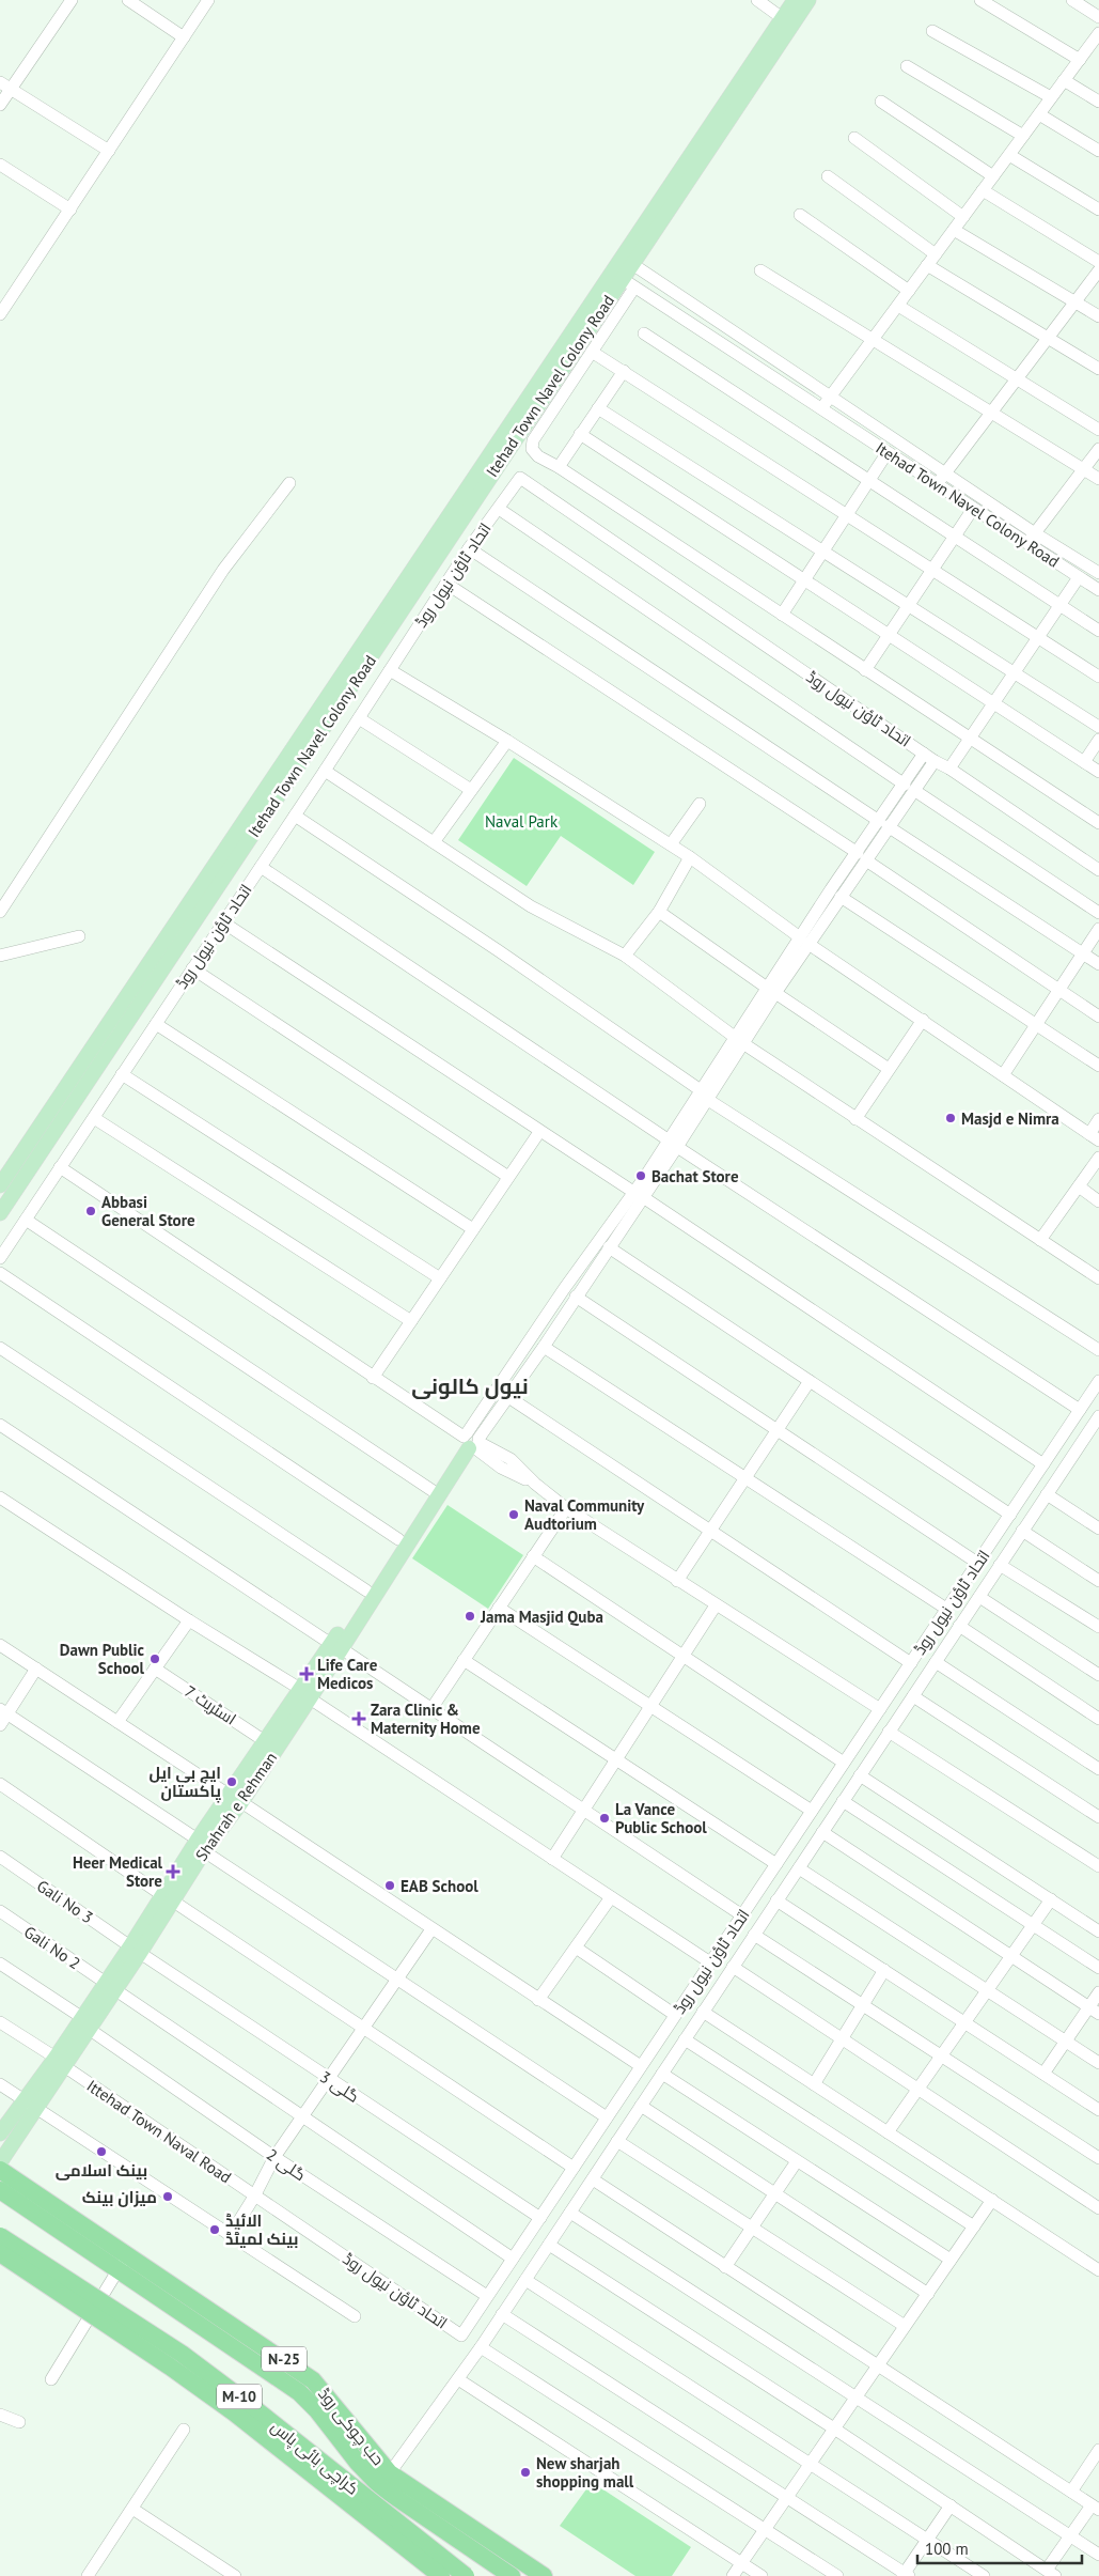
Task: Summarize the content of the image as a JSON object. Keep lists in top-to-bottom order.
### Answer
{
  "streets": {
    "highway": [
      "N-25",
      "M-10",
      "حب چوکی روڈ",
      "کراچی بائی پاس"
    ],
    "main road": ["Itehad Town Navel Colony Road", "Shahrah e Rehman"],
    "street": [
      "اتحاد ٹاؤن نیول روڈ",
      "اسٹریٹ 7",
      "Gali No 3",
      "Gali No 2",
      "گلی 3",
      "Ittehad Town Naval Road",
      "گلی 2"
    ]
  },
  "crossings": [
    ["اتحاد ٹاؤن نیول روڈ", "گلی 3"],
    ["اتحاد ٹاؤن نیول روڈ", "Ittehad Town Naval Road"],
    ["اتحاد ٹاؤن نیول روڈ", "گلی 2"],
    ["اسٹریٹ 7", "Shahrah e Rehman"],
    ["Shahrah e Rehman", "Gali No 3"],
    ["Shahrah e Rehman", "Gali No 2"],
    ["Shahrah e Rehman", "گلی 3"],
    ["Shahrah e Rehman", "Ittehad Town Naval Road"],
    ["Shahrah e Rehman", "گلی 2"],
    ["Gali No 3", "گلی 3"]
  ],
  "districts": ["نیول کالونی"],
  "parks": ["Naval Park"],
  "places": {
    "other": [
      "Masjd e Nimra",
      "Bachat Store",
      "Abbasi General Store",
      "Naval Community Audtorium",
      "Jama Masjid Quba",
      "Dawn Public School",
      "ایچ بی ایل پاکستان",
      "La Vance Public School",
      "EAB School",
      "بینک اسلامی",
      "میزان بینک",
      "الائیڈ بینک لمیٹڈ",
      "New sharjah shopping mall"
    ],
    "health": ["Life Care Medicos", "Zara Clinic & Maternity Home", "Heer Medical Store"]
  },
  "scale_bar": "100 m"
}
